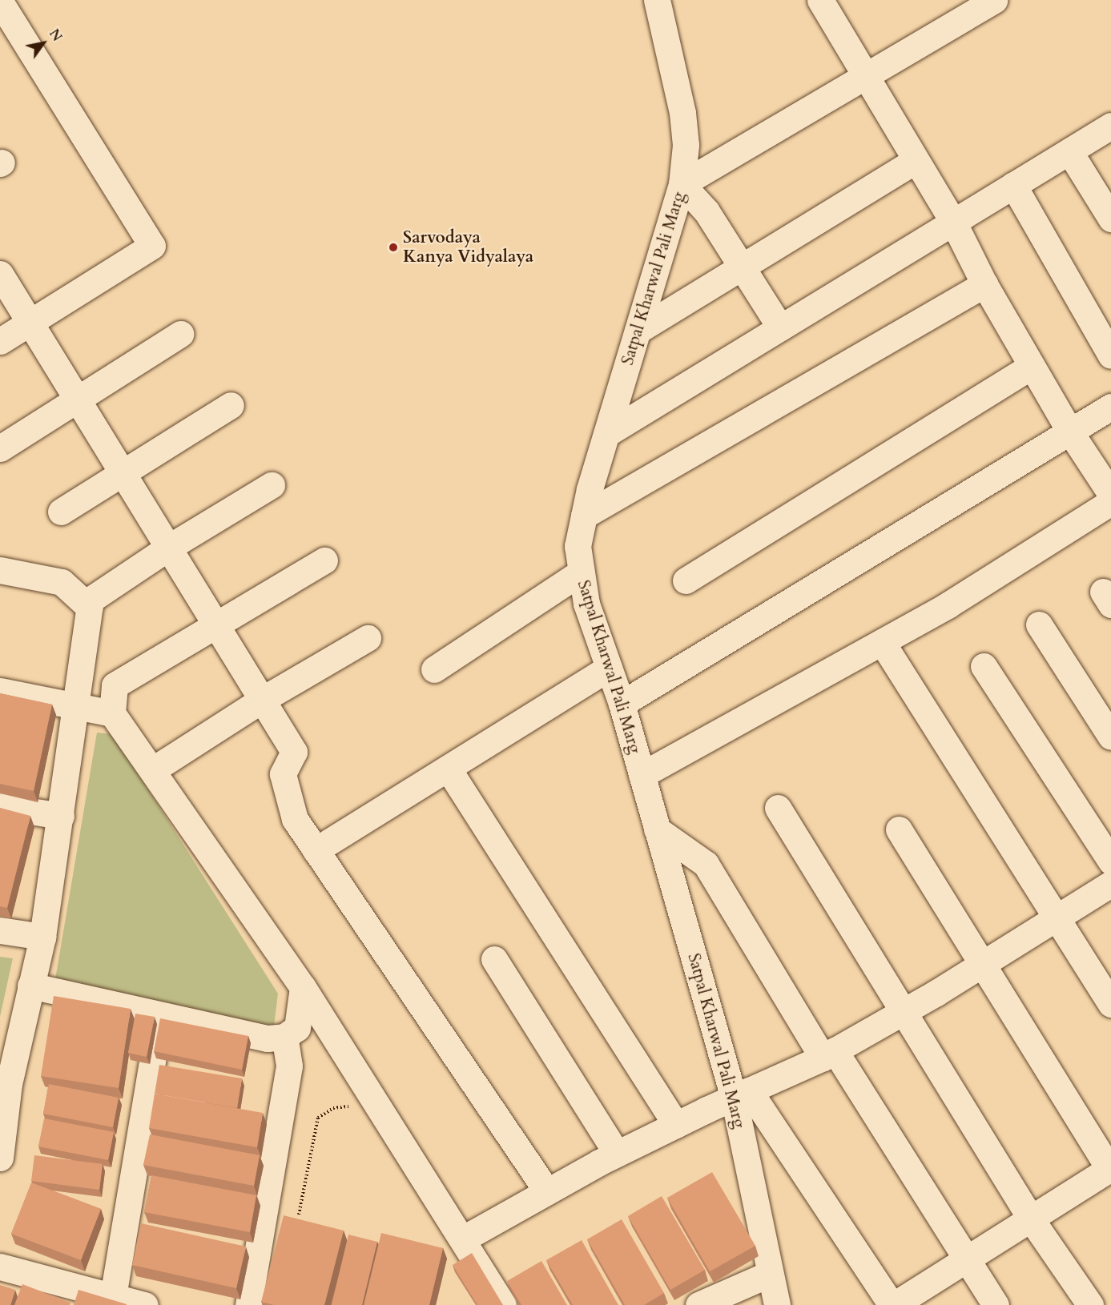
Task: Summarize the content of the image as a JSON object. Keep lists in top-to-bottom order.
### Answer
{
  "streets": {
    "street": ["Satpal Kharwal Pali Marg"]
  },
  "places": ["Sarvodaya Kanya Vidyalaya"],
  "north": "top right"
}
